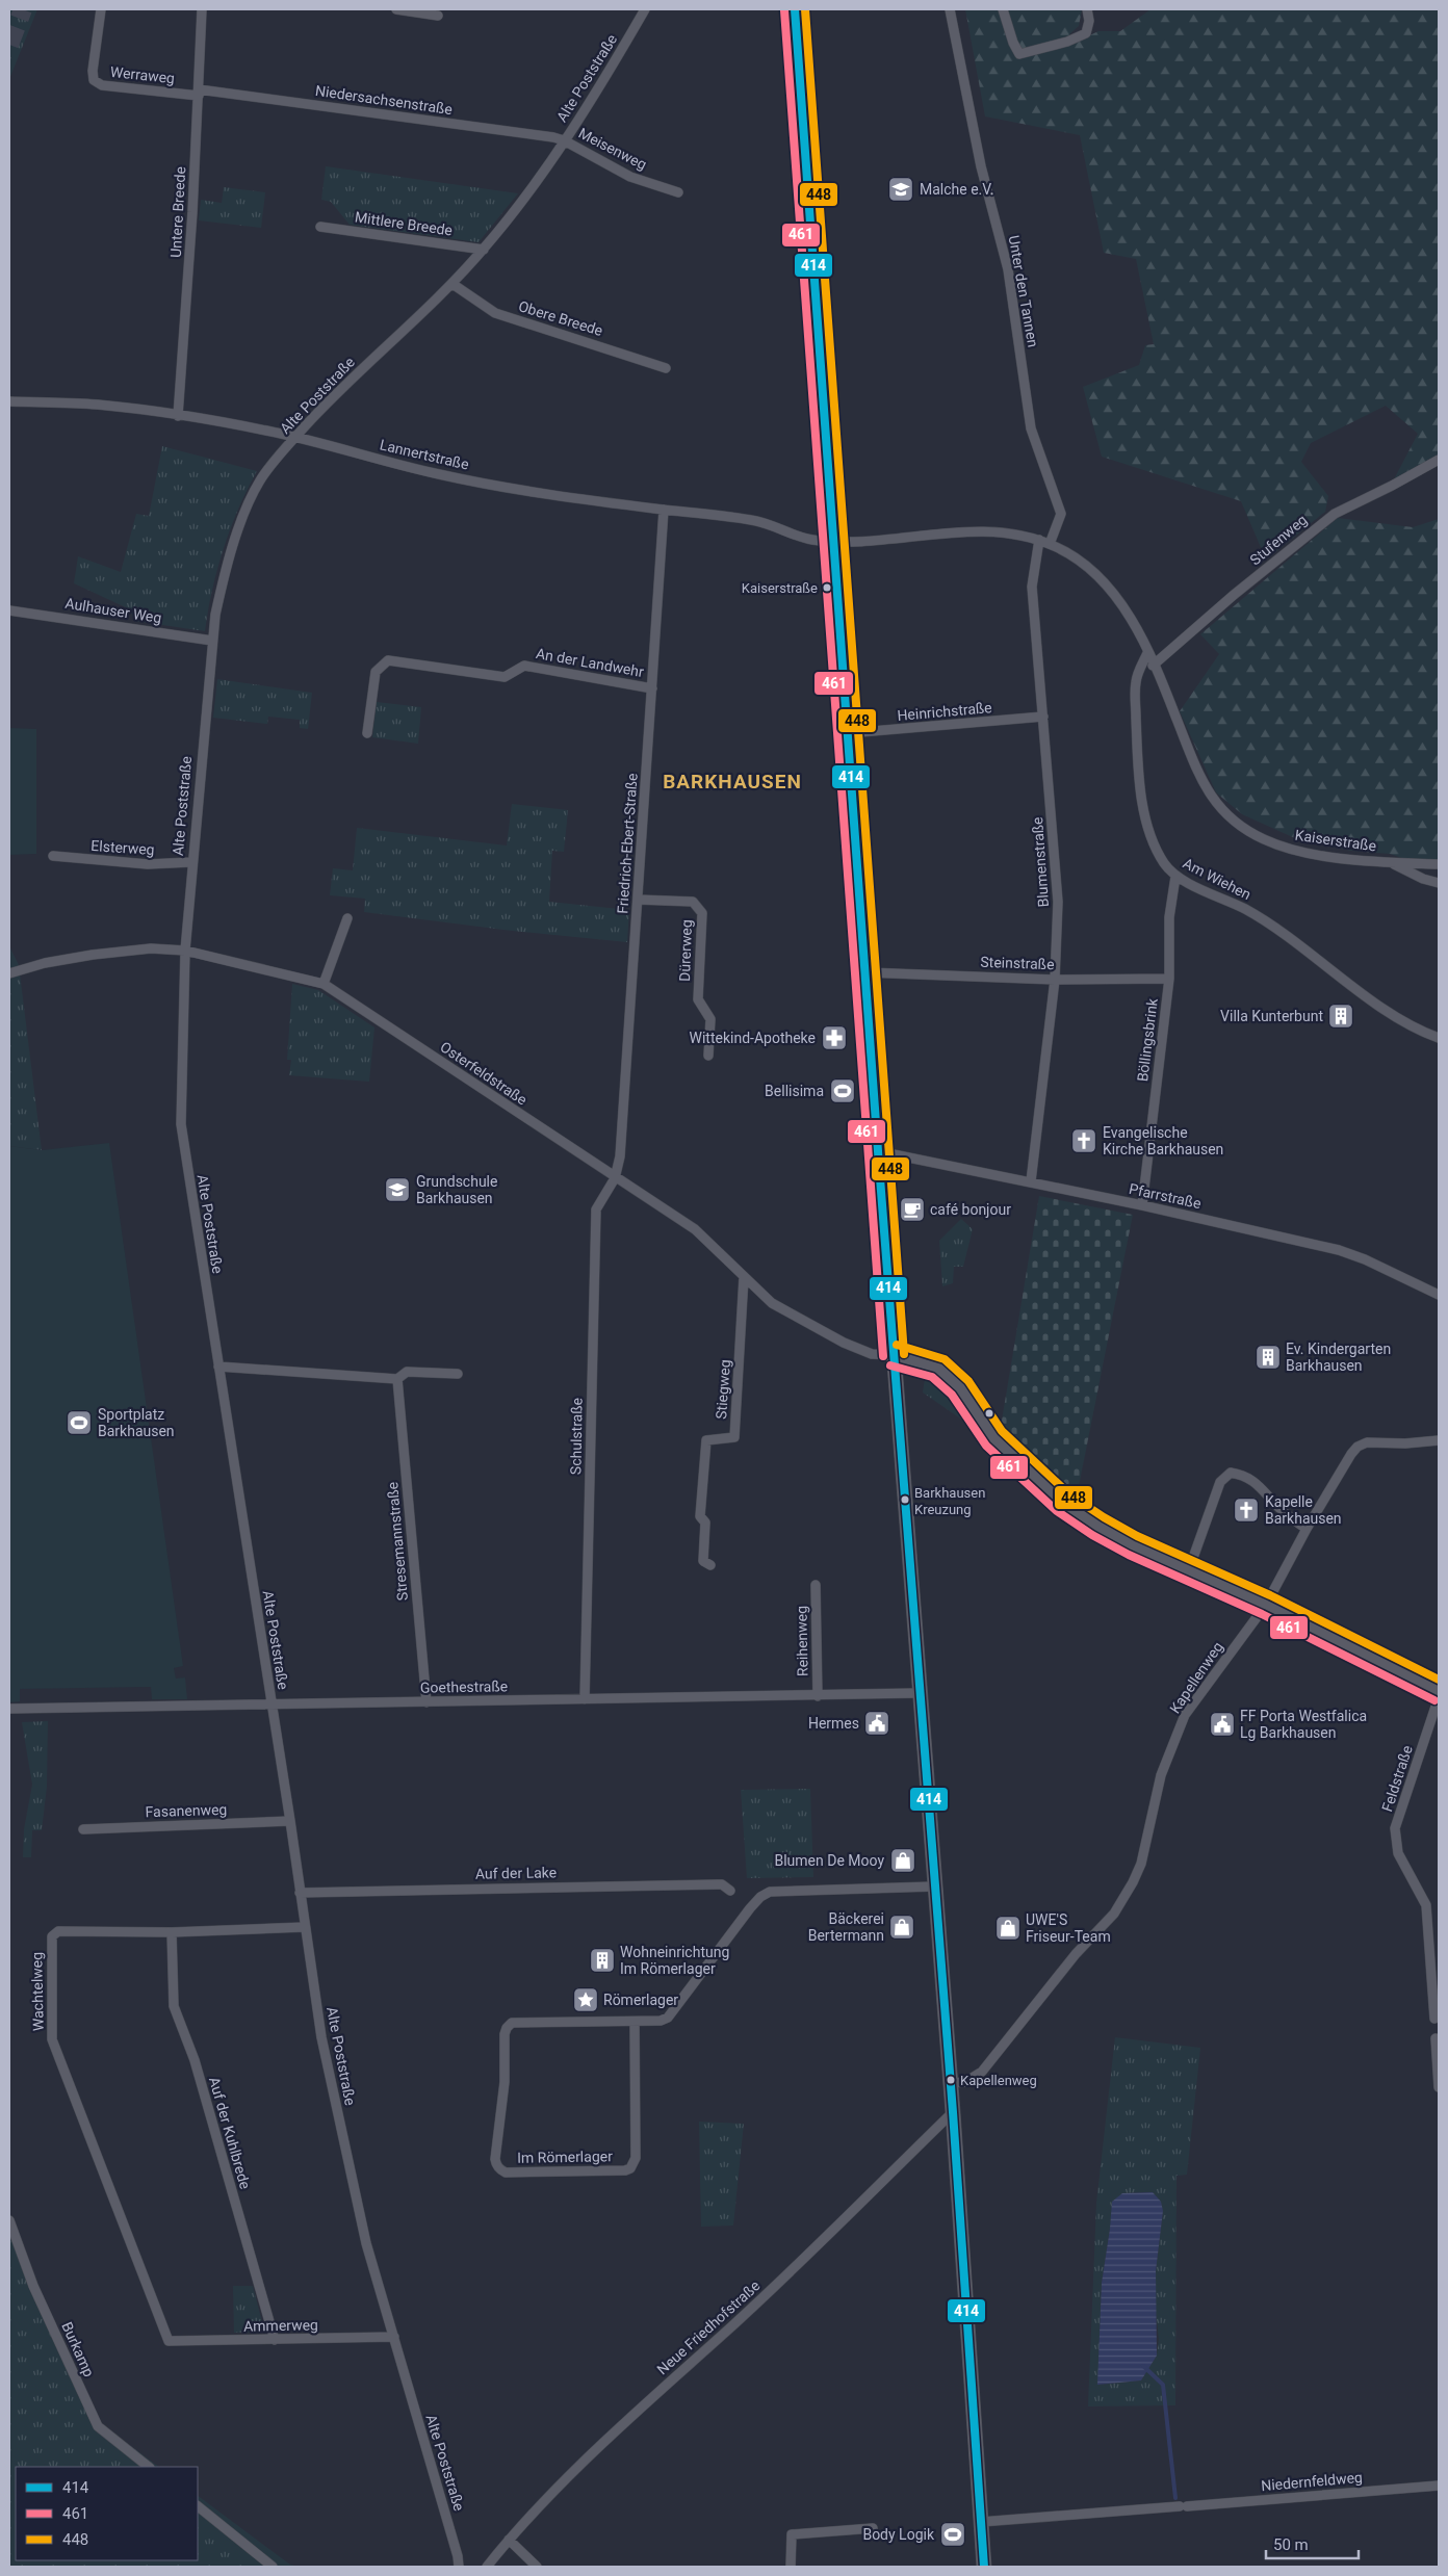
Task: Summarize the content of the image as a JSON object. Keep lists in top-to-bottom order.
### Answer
{
  "streets": {
    "street": [
      "Werraweg",
      "Alte Poststraße",
      "Niedersachsenstraße",
      "Meisenweg",
      "Untere Breede",
      "Mittlere Breede",
      "Unter den Tannen",
      "Obere Breede",
      "Lannertstraße",
      "Stufenweg",
      "Aulhauser Weg",
      "An der Landwehr",
      "Heinrichstraße",
      "Kaiserstraße",
      "Friedrich-Ebert-Straße",
      "Elsterweg",
      "Blumenstraße",
      "Am Wiehen",
      "Dürerweg",
      "Steinstraße",
      "Böllingsbrink",
      "Osterfeldstraße",
      "Pfarrstraße",
      "Stiegweg",
      "Schulstraße",
      "Stresemannstraße",
      "Reihenweg",
      "Kapellenweg",
      "Goethestraße",
      "Feldstraße",
      "Fasanenweg",
      "Auf der Lake",
      "Wachtelweg",
      "Auf der Kuhlbrede",
      "Im Römerlager",
      "Ammerweg",
      "Neue Friedhofstraße",
      "Burkamp",
      "Niedernfeldweg"
    ]
  },
  "crossings": [
    ["Werraweg", "Niedersachsenstraße"],
    ["Werraweg", "Untere Breede"],
    ["Alte Poststraße", "Niedersachsenstraße"],
    ["Alte Poststraße", "Meisenweg"],
    ["Alte Poststraße", "Mittlere Breede"],
    ["Alte Poststraße", "Obere Breede"],
    ["Alte Poststraße", "Lannertstraße"],
    ["Alte Poststraße", "Aulhauser Weg"],
    ["Alte Poststraße", "Elsterweg"],
    ["Alte Poststraße", "Osterfeldstraße"],
    ["Alte Poststraße", "Goethestraße"],
    ["Alte Poststraße", "Fasanenweg"],
    ["Alte Poststraße", "Auf der Lake"],
    ["Alte Poststraße", "Wachtelweg"],
    ["Alte Poststraße", "Ammerweg"],
    ["Niedersachsenstraße", "Meisenweg"],
    ["Niedersachsenstraße", "Untere Breede"],
    ["Untere Breede", "Lannertstraße"],
    ["Unter den Tannen", "Kaiserstraße"],
    ["Lannertstraße", "Kaiserstraße"],
    ["Lannertstraße", "Friedrich-Ebert-Straße"],
    ["Stufenweg", "Kaiserstraße"],
    ["An der Landwehr", "Friedrich-Ebert-Straße"],
    ["Heinrichstraße", "Blumenstraße"],
    ["Kaiserstraße", "Blumenstraße"],
    ["Kaiserstraße", "Am Wiehen"],
    ["Friedrich-Ebert-Straße", "Dürerweg"],
    ["Friedrich-Ebert-Straße", "Osterfeldstraße"],
    ["Friedrich-Ebert-Straße", "Schulstraße"],
    ["Blumenstraße", "Steinstraße"],
    ["Blumenstraße", "Pfarrstraße"],
    ["Am Wiehen", "Böllingsbrink"],
    ["Steinstraße", "Böllingsbrink"],
    ["Böllingsbrink", "Pfarrstraße"],
    ["Osterfeldstraße", "Stiegweg"],
    ["Osterfeldstraße", "Schulstraße"],
    ["Schulstraße", "Goethestraße"],
    ["Stresemannstraße", "Goethestraße"],
    ["Reihenweg", "Goethestraße"],
    ["Wachtelweg", "Auf der Kuhlbrede"],
    ["Wachtelweg", "Ammerweg"],
    ["Auf der Kuhlbrede", "Ammerweg"]
  ],
  "districts": ["BARKHAUSEN"],
  "places": {
    "school or university": ["Malche e.V.", "Grundschule Barkhausen"],
    "other": ["Kaiserstraße", "Barkhausen Kreuzung", "Kapellenweg"],
    "building": ["Villa Kunterbunt", "Ev. Kindergarten Barkhausen", "Wohneinrichtung Im Römerlager"],
    "pharmacy": ["Wittekind-Apotheke"],
    "sports": ["Bellisima", "Sportplatz Barkhausen", "Body Logik"],
    "church": ["Evangelische Kirche Barkhausen", "Kapelle Barkhausen"],
    "cafe": ["café bonjour"],
    "public building": ["Hermes", "FF Porta Westfalica Lg Barkhausen"],
    "shop": ["Blumen De Mooy", "Bäckerei Bertermann", "UWE'S Friseur-Team"],
    "place": ["Römerlager"]
  },
  "lines": ["transit line 414", "transit line 448", "transit line 461"],
  "legend": ["414", "461", "448"],
  "scale_bar": "50 m"
}
